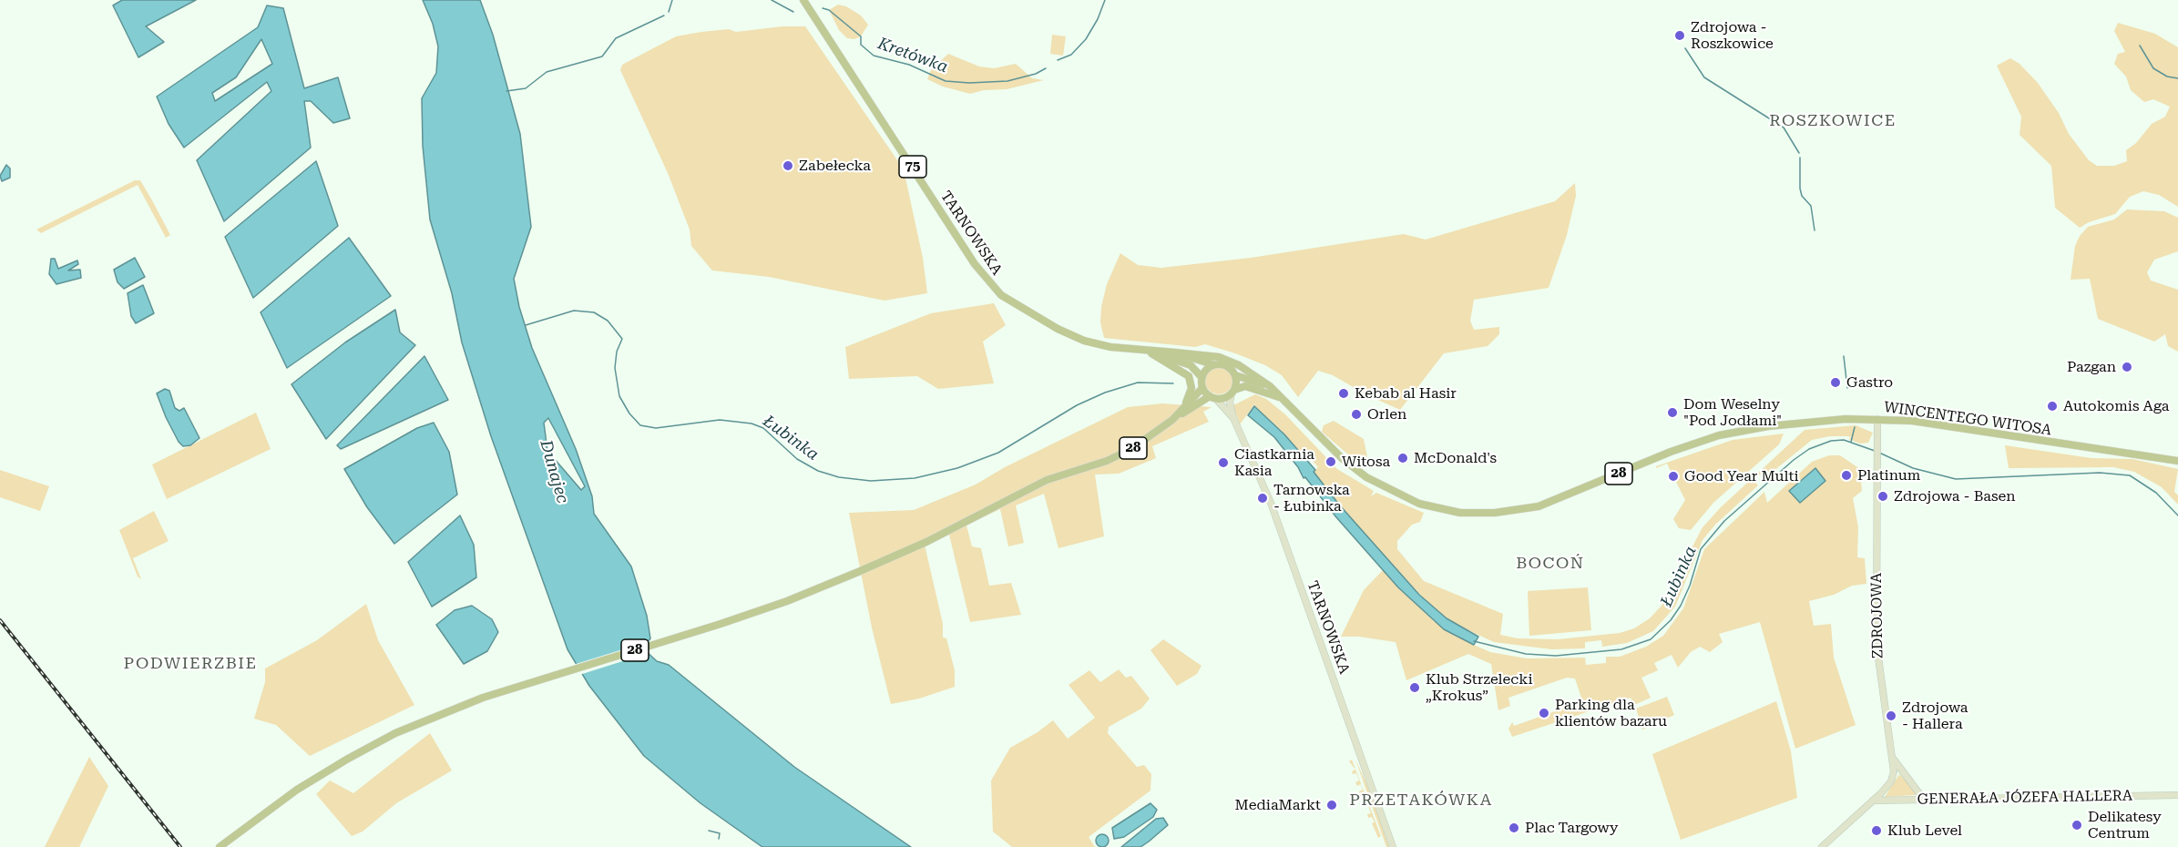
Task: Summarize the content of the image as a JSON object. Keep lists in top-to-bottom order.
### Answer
{
  "streets": {
    "main road": [
      "75",
      "TARNOWSKA",
      "WINCENTEGO WITOSA",
      "28"
    ],
    "street": ["ZDROJOWA", "GENERAŁA JÓZEFA HALLERA"]
  },
  "crossings": [
    ["75", "TARNOWSKA"],
    ["75", "WINCENTEGO WITOSA"],
    ["TARNOWSKA", "WINCENTEGO WITOSA"],
    ["TARNOWSKA", "28"],
    ["WINCENTEGO WITOSA", "28"],
    ["WINCENTEGO WITOSA", "ZDROJOWA"],
    ["ZDROJOWA", "GENERAŁA JÓZEFA HALLERA"]
  ],
  "districts": [
    "ROSZKOWICE",
    "BOCOŃ",
    "PODWIERZBIE",
    "PRZETAKÓWKA"
  ],
  "water": ["Kretówka", "Łubinka", "Dunajec"],
  "places": [
    "Zdrojowa - Roszkowice",
    "Zabełecka",
    "Pazgan",
    "Gastro",
    "Kebab al Hasir",
    "Autokomis Aga",
    "Dom Weselny \"Pod Jodłami\"",
    "Orlen",
    "McDonald's",
    "Witosa",
    "Ciastkarnia Kasia",
    "Platinum",
    "Good Year Multi",
    "Zdrojowa - Basen",
    "Tarnowska - Łubinka",
    "Klub Strzelecki „Krokus”",
    "Parking dla klientów bazaru",
    "Zdrojowa - Hallera",
    "MediaMarkt",
    "Delikatesy Centrum",
    "Plac Targowy",
    "Klub Level"
  ]
}
